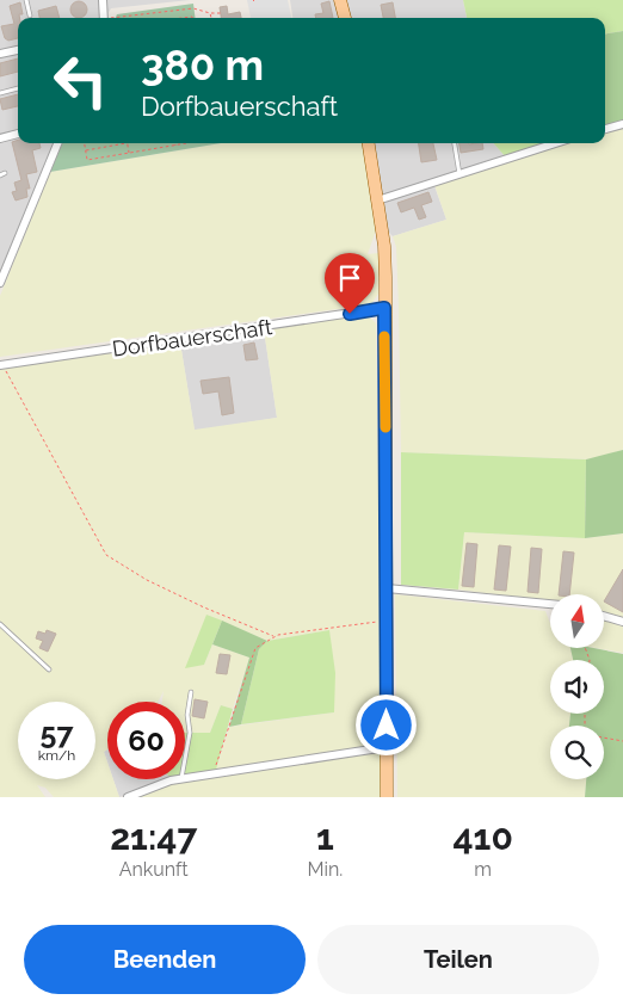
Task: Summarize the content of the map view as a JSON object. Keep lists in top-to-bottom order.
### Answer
{
  "streets": {
    "street": ["Dorfbauerschaft"]
  },
  "north": "top",
  "page": {
    "turn": ["380 m", "Dorfbauerschaft"],
    "speed": "57 km/h",
    "limit": "60",
    "eta": [
      "21:47",
      "Ankunft",
      "1",
      "Min.",
      "410",
      "m"
    ],
    "buttons": ["Beenden", "Teilen"]
  }
}
